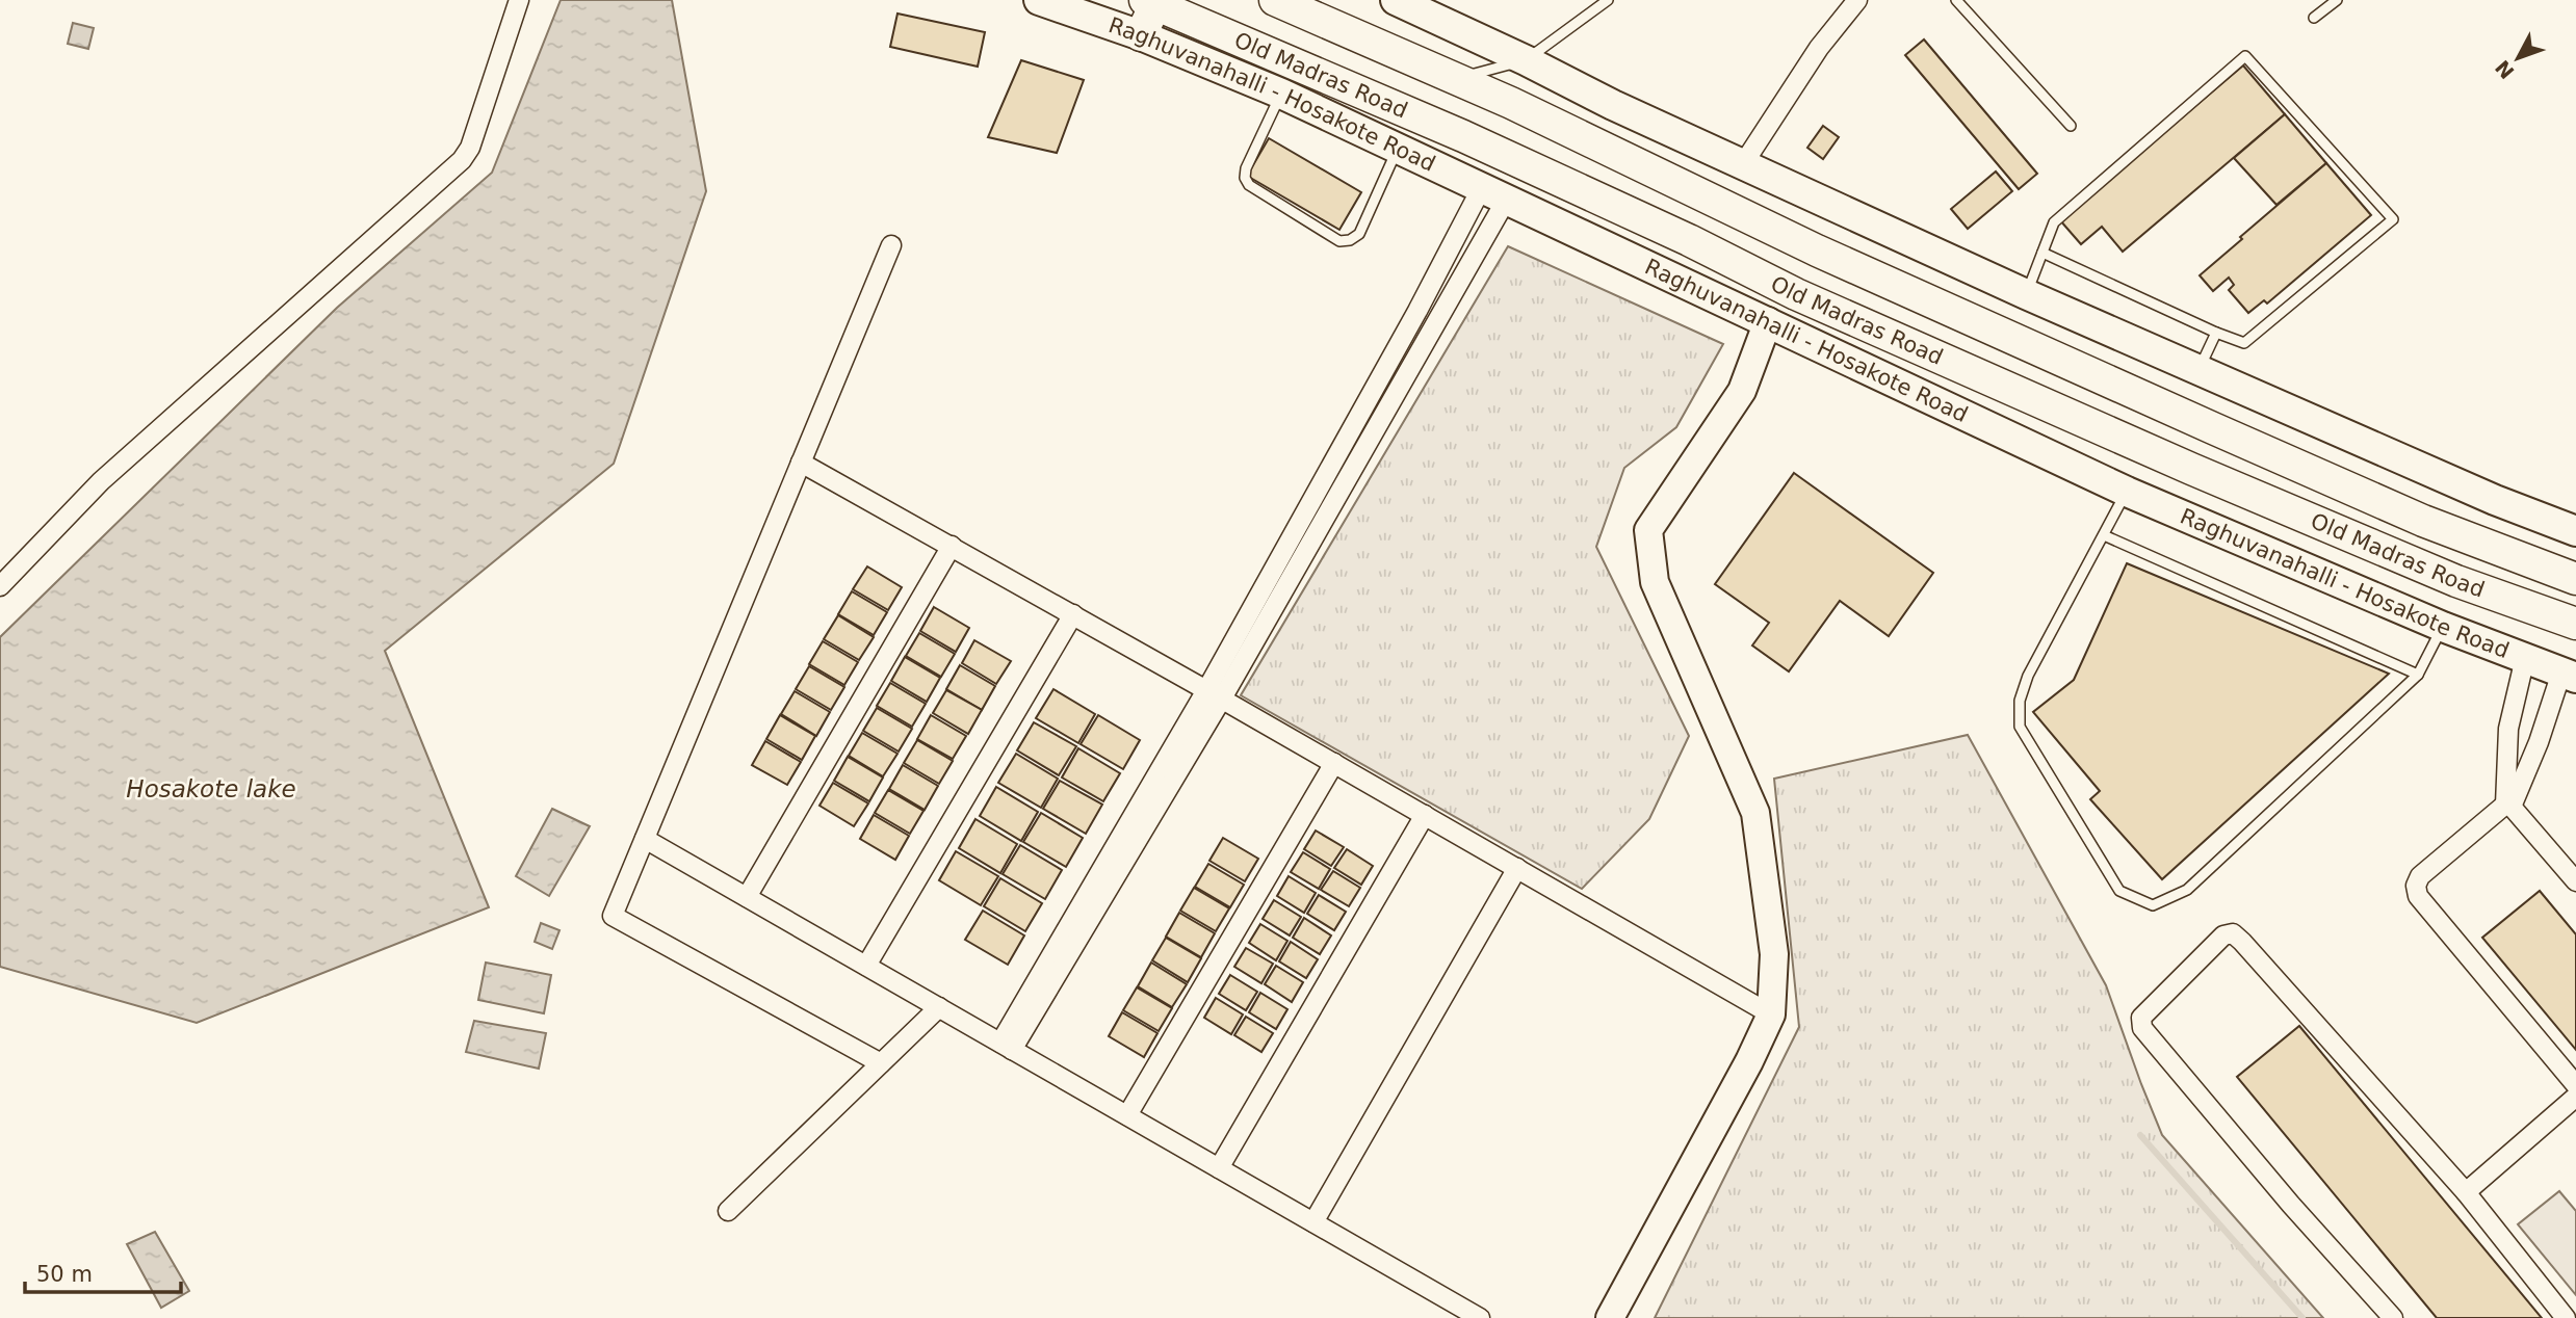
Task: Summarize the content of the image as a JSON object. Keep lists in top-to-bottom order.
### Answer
{
  "streets": {
    "highway": ["Old Madras Road"],
    "main road": ["Raghuvanahalli - Hosakote Road"]
  },
  "water": ["Hosakote lake"],
  "scale_bar": "50 m",
  "north": "bottom left"
}
